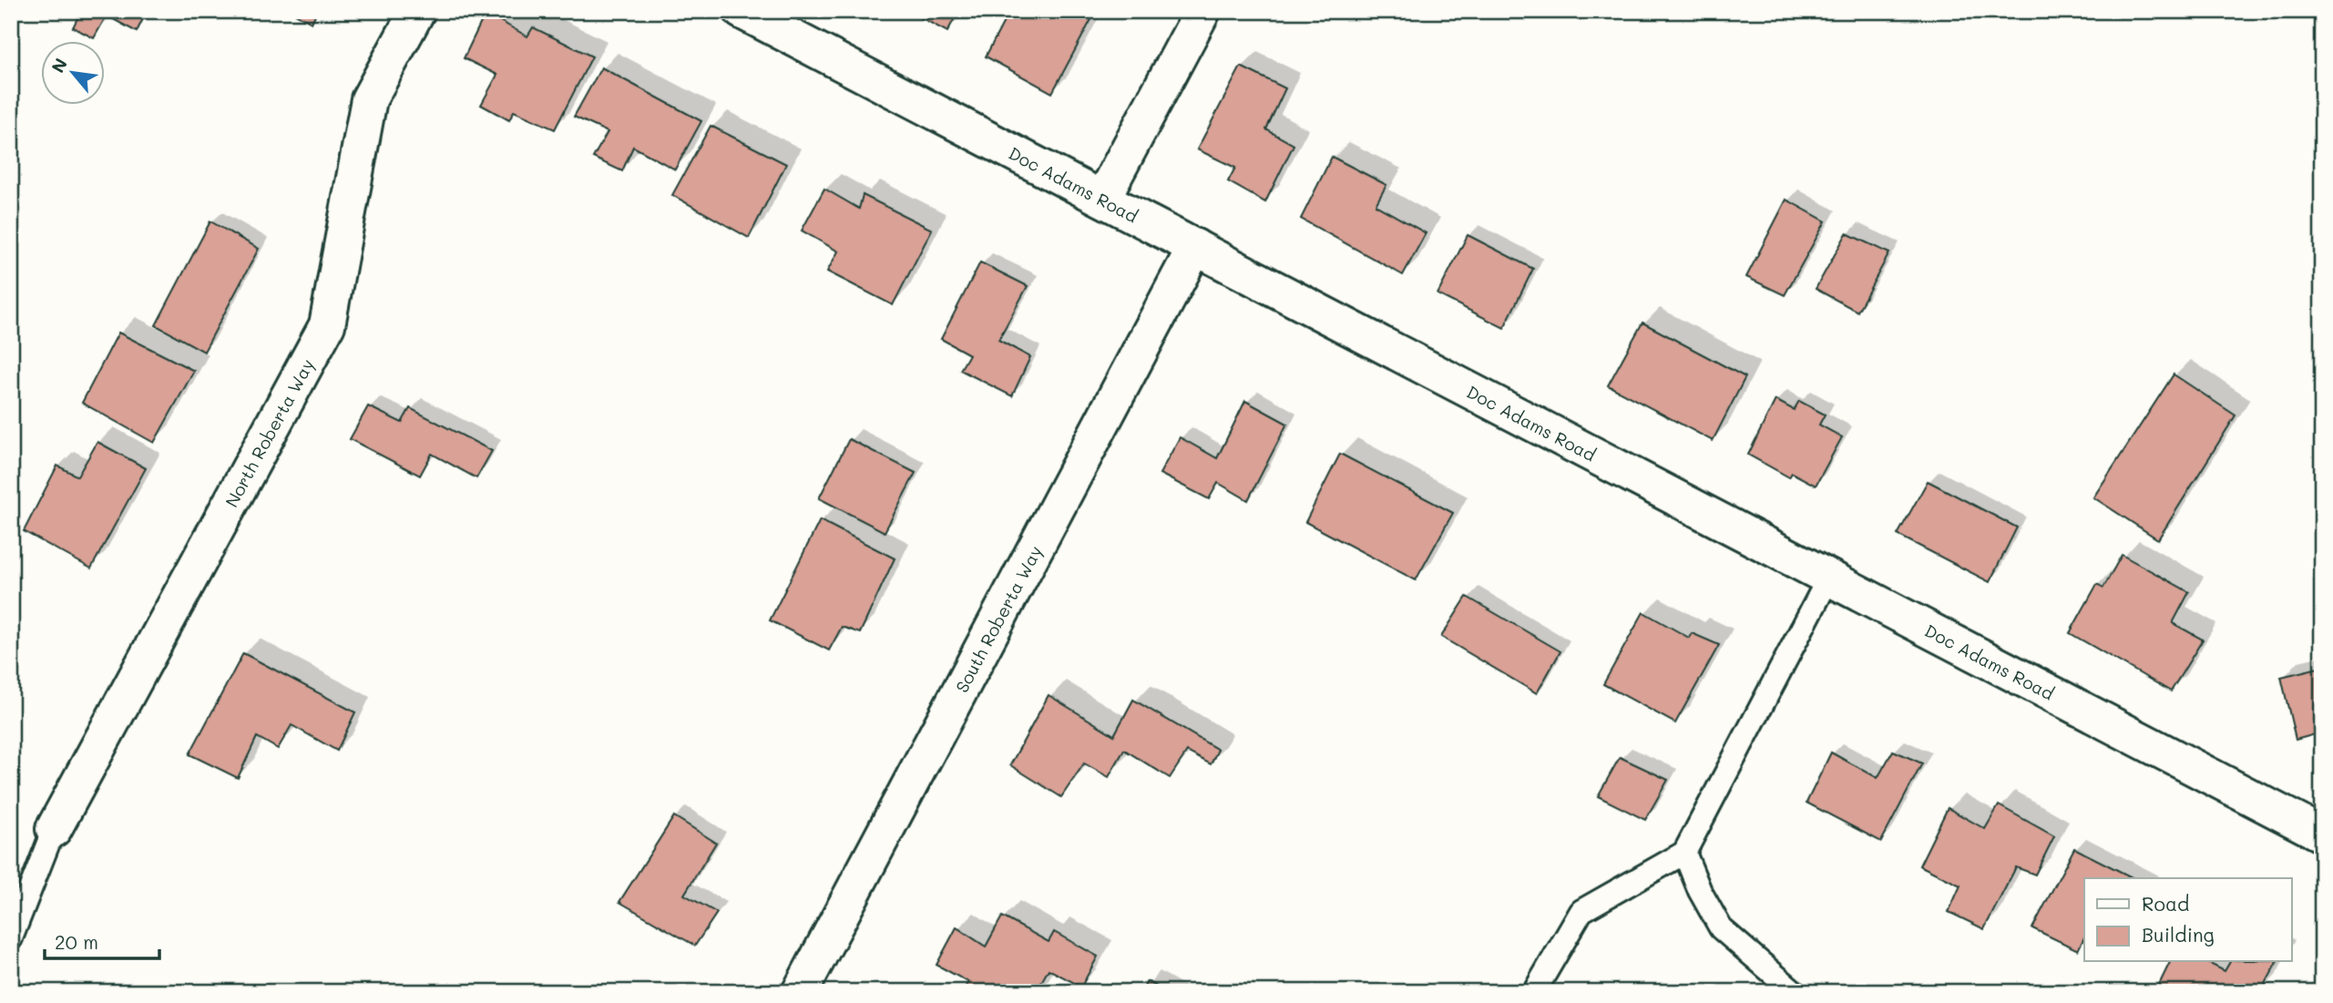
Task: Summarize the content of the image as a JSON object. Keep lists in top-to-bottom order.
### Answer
{
  "streets": {
    "street": ["Doc Adams Road", "North Roberta Way", "South Roberta Way"]
  },
  "crossings": [
    ["Doc Adams Road", "South Roberta Way"]
  ],
  "legend": ["Road", "Building"],
  "scale_bar": "20 m",
  "north": "top left"
}
